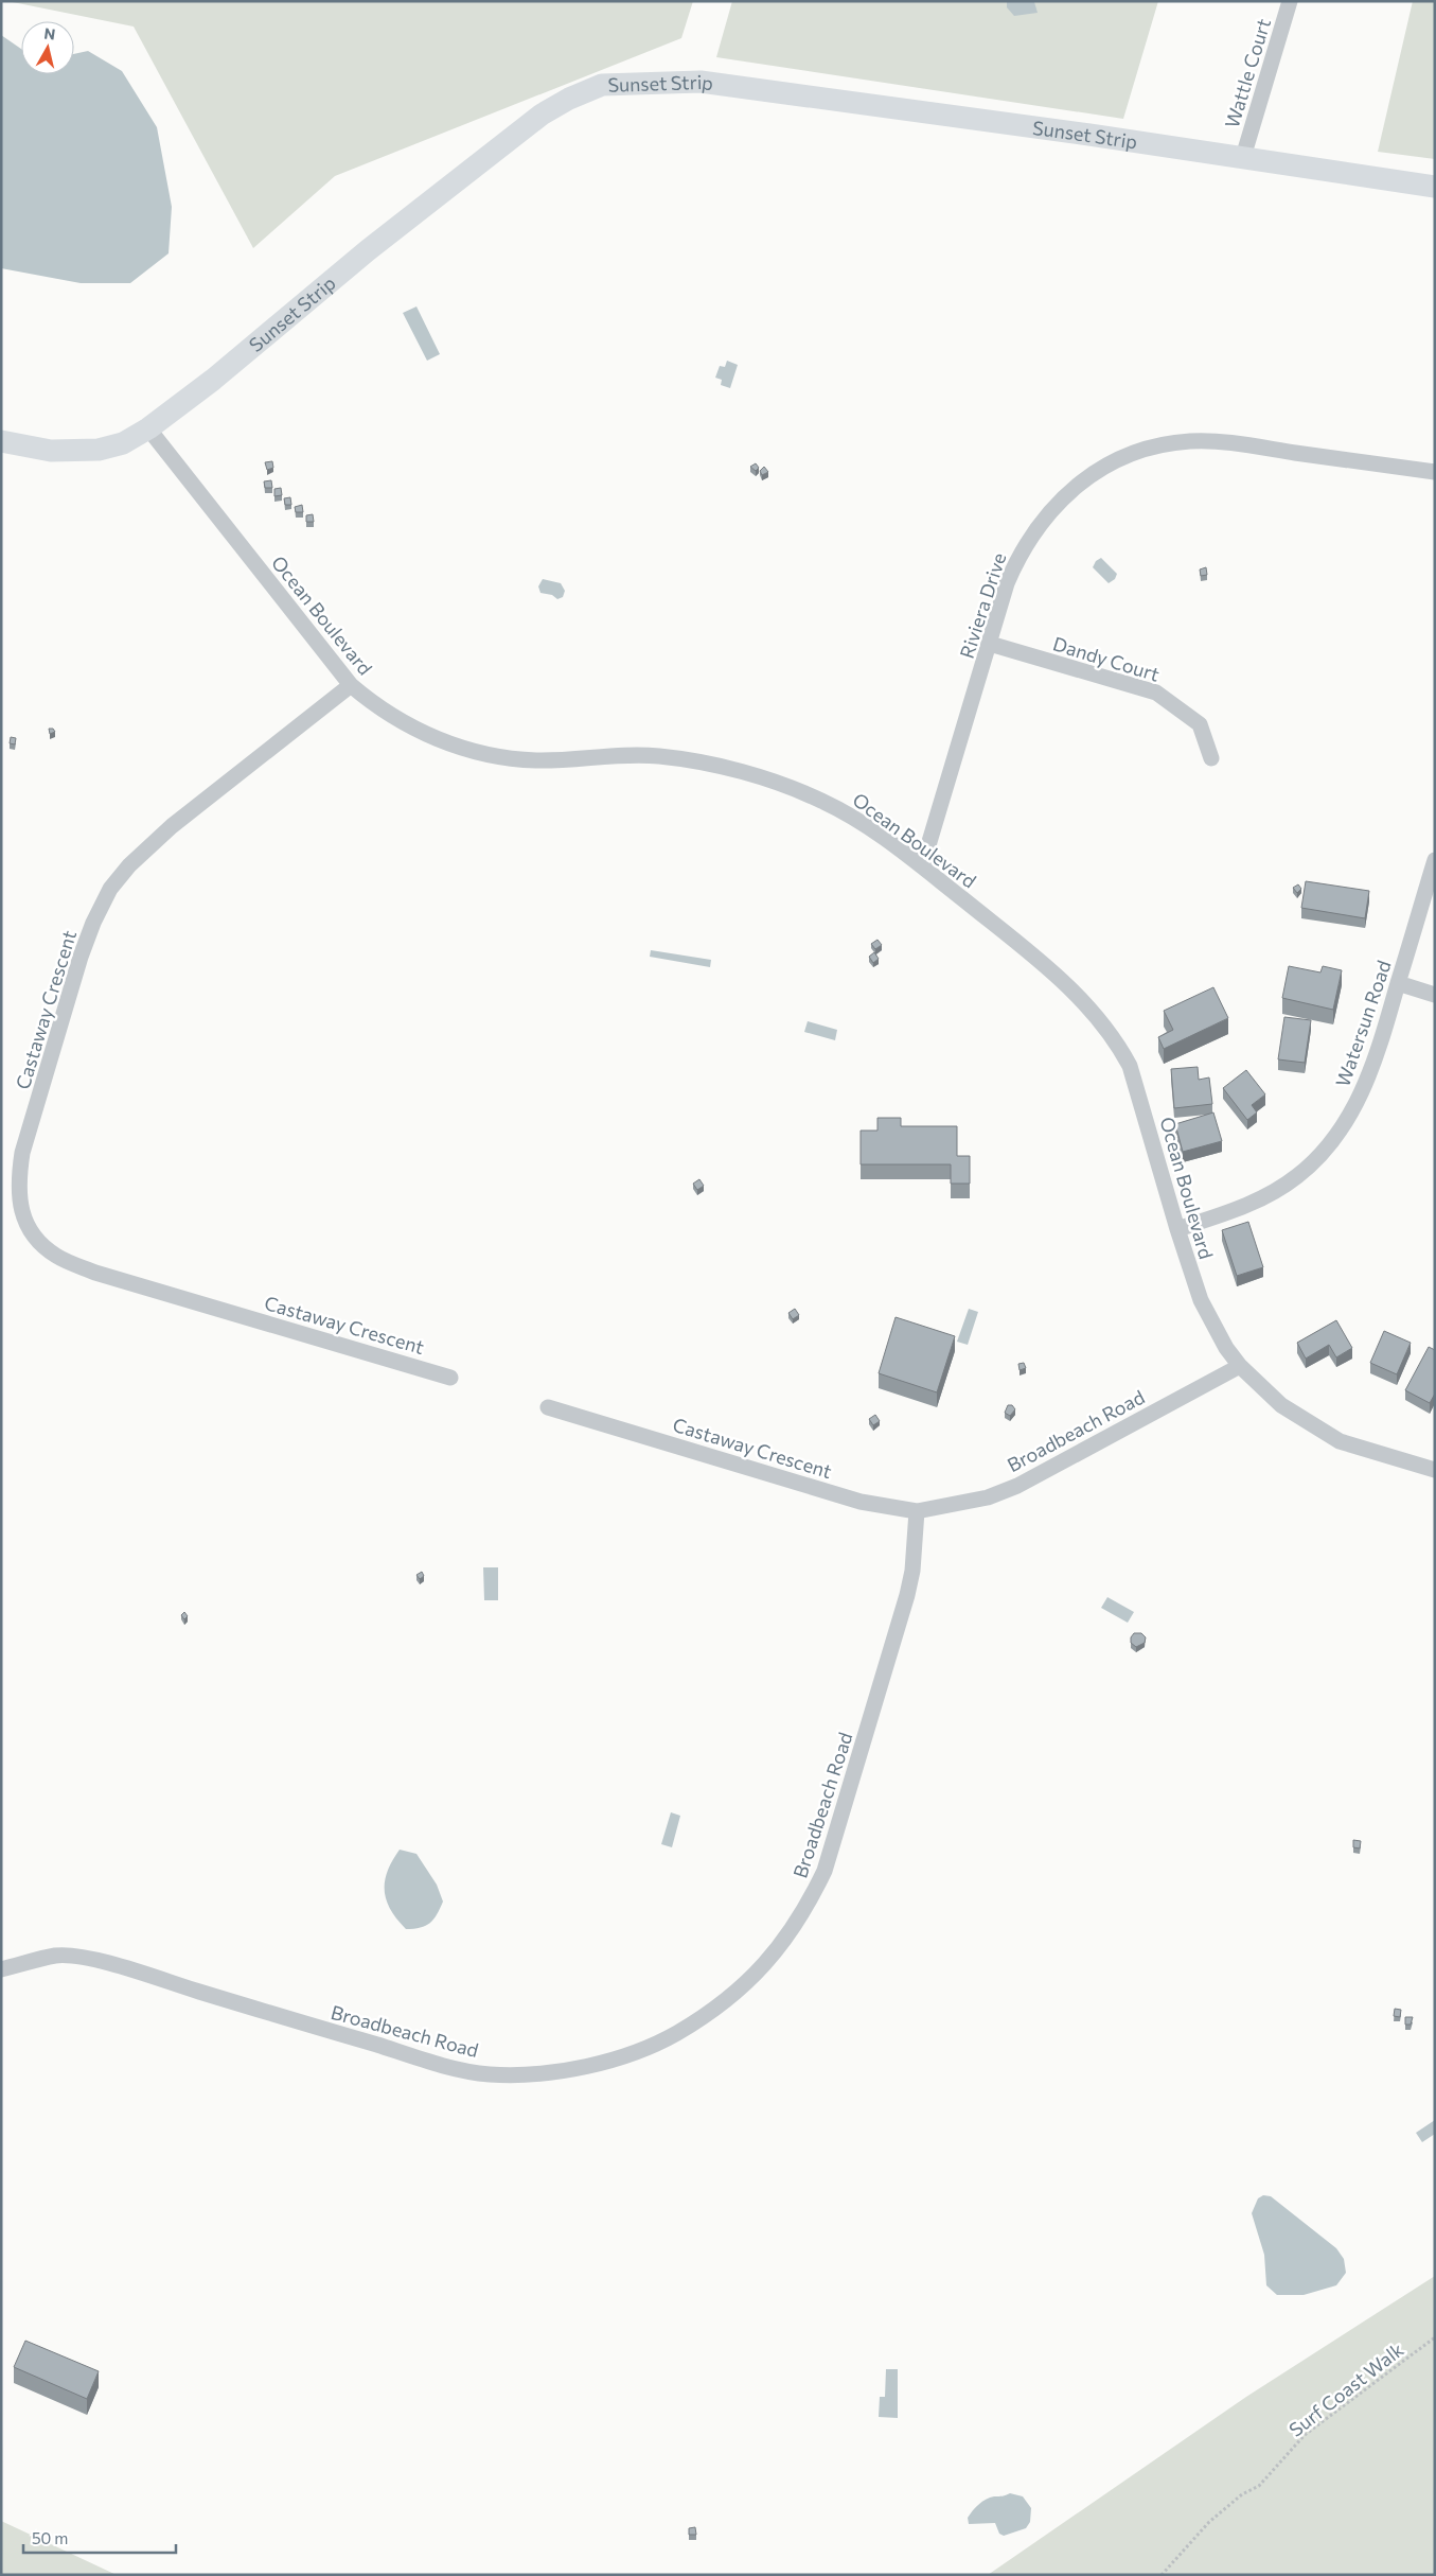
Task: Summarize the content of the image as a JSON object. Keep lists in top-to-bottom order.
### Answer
{
  "streets": {
    "street": [
      "Wattle Court",
      "Sunset Strip",
      "Riviera Drive",
      "Ocean Boulevard",
      "Dandy Court",
      "Castaway Crescent",
      "Watersun Road",
      "Broadbeach Road"
    ],
    "path": ["Surf Coast Walk"]
  },
  "crossings": [
    ["Wattle Court", "Sunset Strip"],
    ["Sunset Strip", "Ocean Boulevard"],
    ["Riviera Drive", "Ocean Boulevard"],
    ["Riviera Drive", "Dandy Court"],
    ["Ocean Boulevard", "Castaway Crescent"],
    ["Ocean Boulevard", "Watersun Road"],
    ["Ocean Boulevard", "Broadbeach Road"],
    ["Castaway Crescent", "Broadbeach Road"]
  ],
  "scale_bar": "50 m",
  "north": "top"
}
